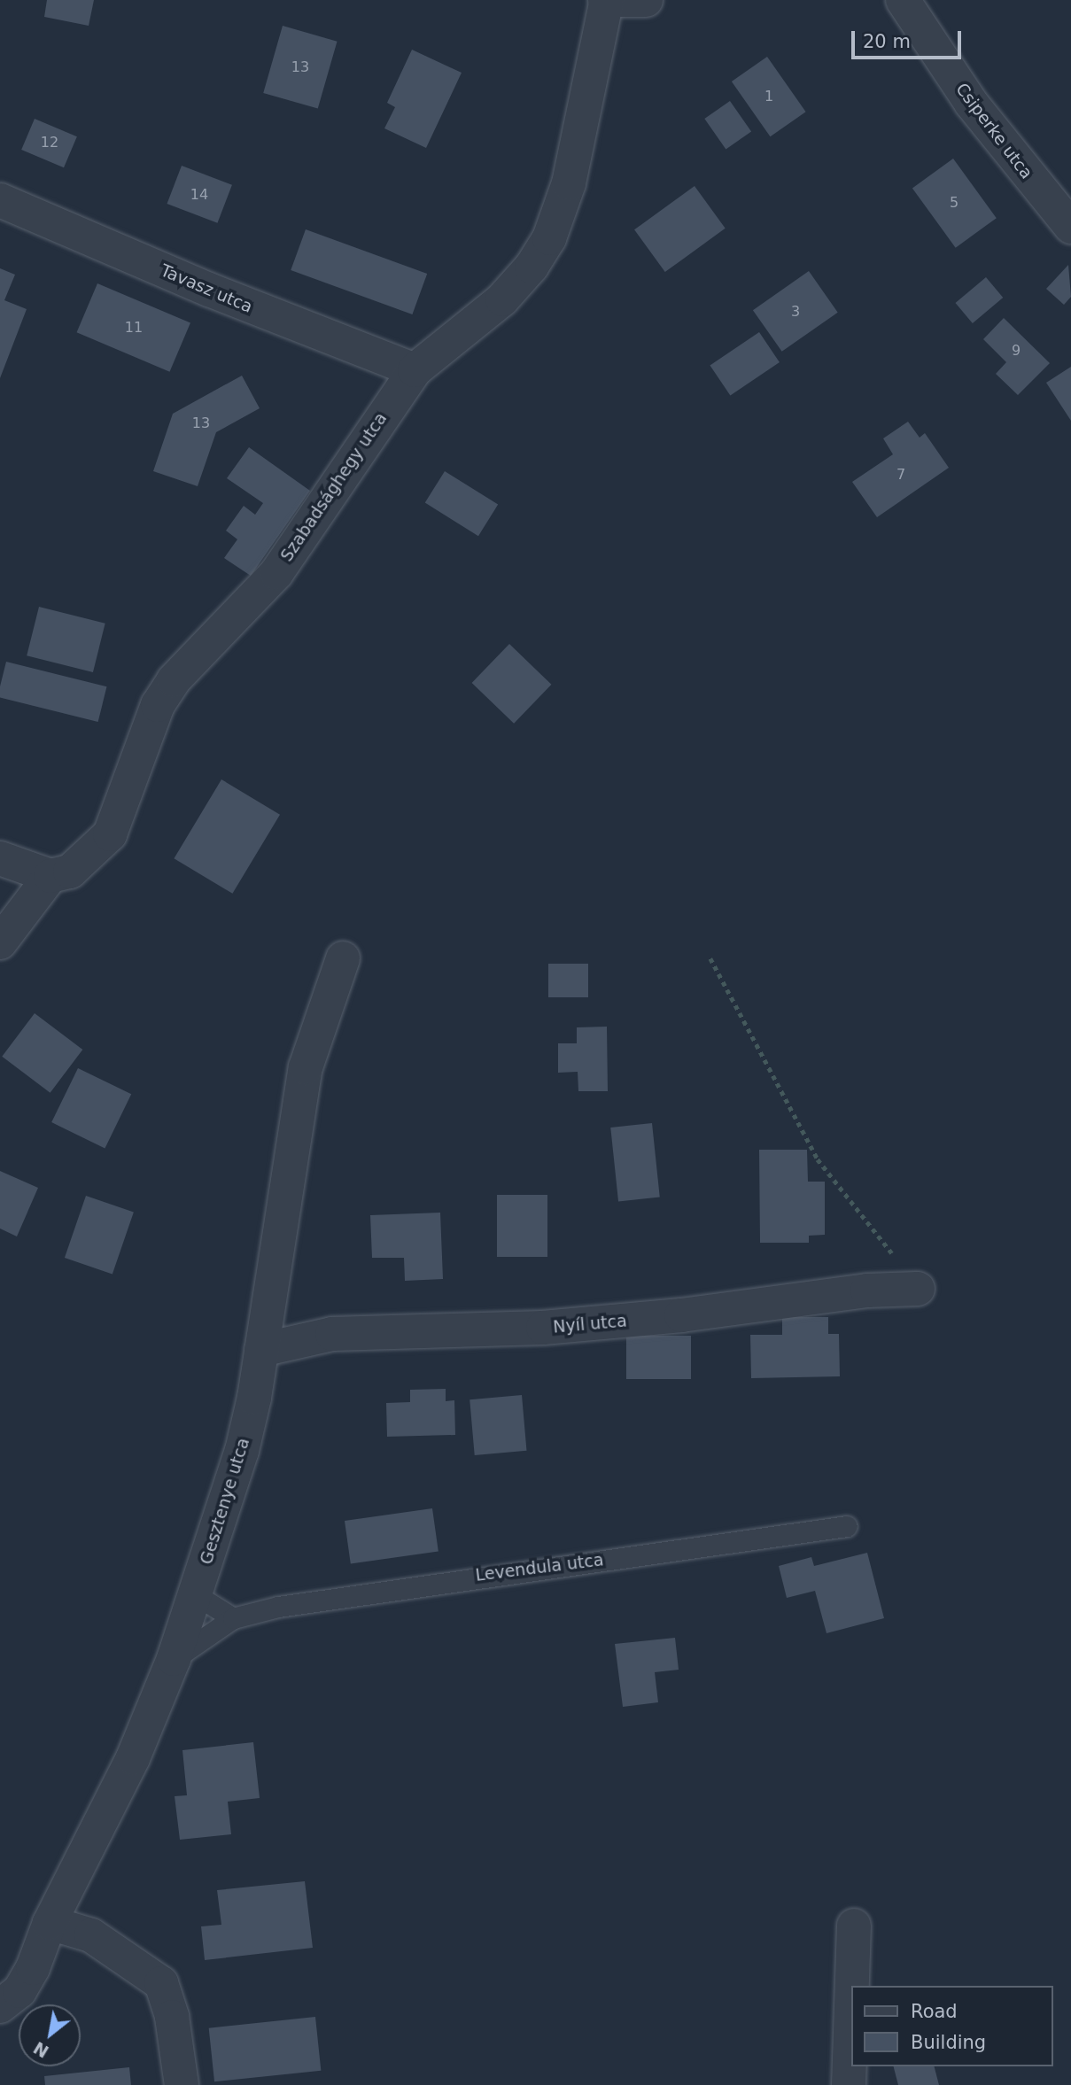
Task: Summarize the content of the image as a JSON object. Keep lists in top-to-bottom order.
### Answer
{
  "streets": {
    "street": [
      "Csiperke utca",
      "Tavasz utca",
      "Szabadsághegy utca",
      "Nyíl utca",
      "Gesztenye utca"
    ],
    "lane": ["Levendula utca"]
  },
  "crossings": [
    ["Tavasz utca", "Szabadsághegy utca"],
    ["Nyíl utca", "Gesztenye utca"],
    ["Gesztenye utca", "Levendula utca"]
  ],
  "house_numbers": [
    "13",
    "1",
    "12",
    "14",
    "5",
    "3",
    "11",
    "9",
    "13",
    "7"
  ],
  "legend": ["Road", "Building"],
  "scale_bar": "20 m",
  "north": "bottom left"
}
